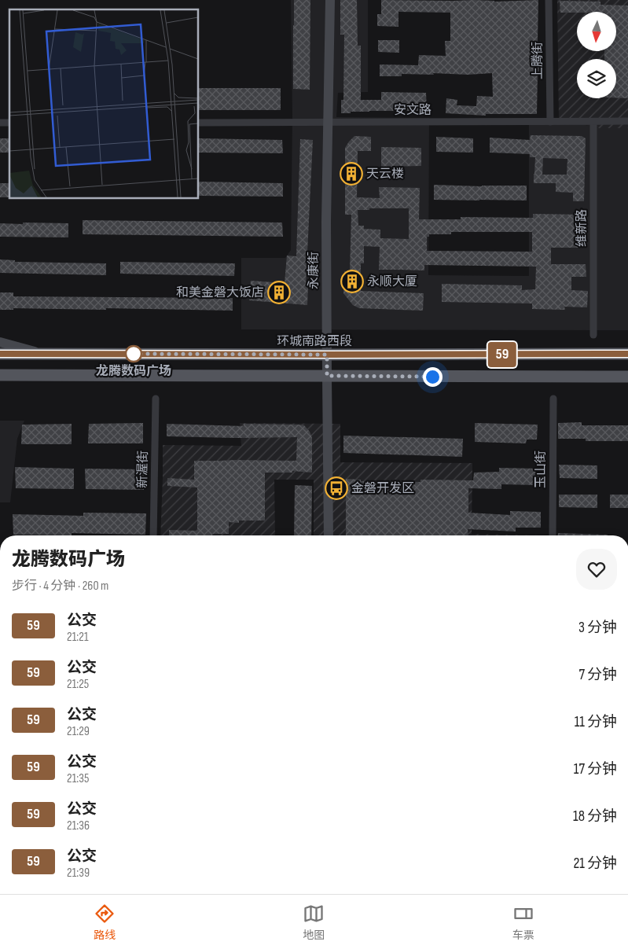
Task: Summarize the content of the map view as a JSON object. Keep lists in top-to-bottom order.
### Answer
{
  "streets": {
    "main road": ["环城南路西段"],
    "street": [
      "上腾街",
      "安文路",
      "维新路",
      "永康街",
      "新渥街",
      "玉山街"
    ]
  },
  "crossings": [
    ["上腾街", "安文路"],
    ["安文路", "维新路"],
    ["安文路", "永康街"],
    ["永康街", "环城南路西段"]
  ],
  "places": {
    "building": ["天云楼", "永顺大厦", "和美金磐大饭店"],
    "other": ["龙腾数码广场"],
    "bus stop": ["金磐开发区"]
  },
  "lines": ["bus line 59"],
  "north": "bottom",
  "page": {
    "on_map": "59",
    "heading": ["龙腾数码广场", "步行 · 4 分钟 · 260 m"],
    "list": [
      {
        "mark": "59",
        "name": "公交",
        "note": "21:21",
        "value": "3 分钟"
      },
      {
        "mark": "59",
        "name": "公交",
        "note": "21:25",
        "value": "7 分钟"
      },
      {
        "mark": "59",
        "name": "公交",
        "note": "21:29",
        "value": "11 分钟"
      },
      {
        "mark": "59",
        "name": "公交",
        "note": "21:35",
        "value": "17 分钟"
      },
      {
        "mark": "59",
        "name": "公交",
        "note": "21:36",
        "value": "18 分钟"
      },
      {
        "mark": "59",
        "name": "公交",
        "note": "21:39",
        "value": "21 分钟"
      }
    ],
    "tabs": ["路线", "地图", "车票"]
  }
}
